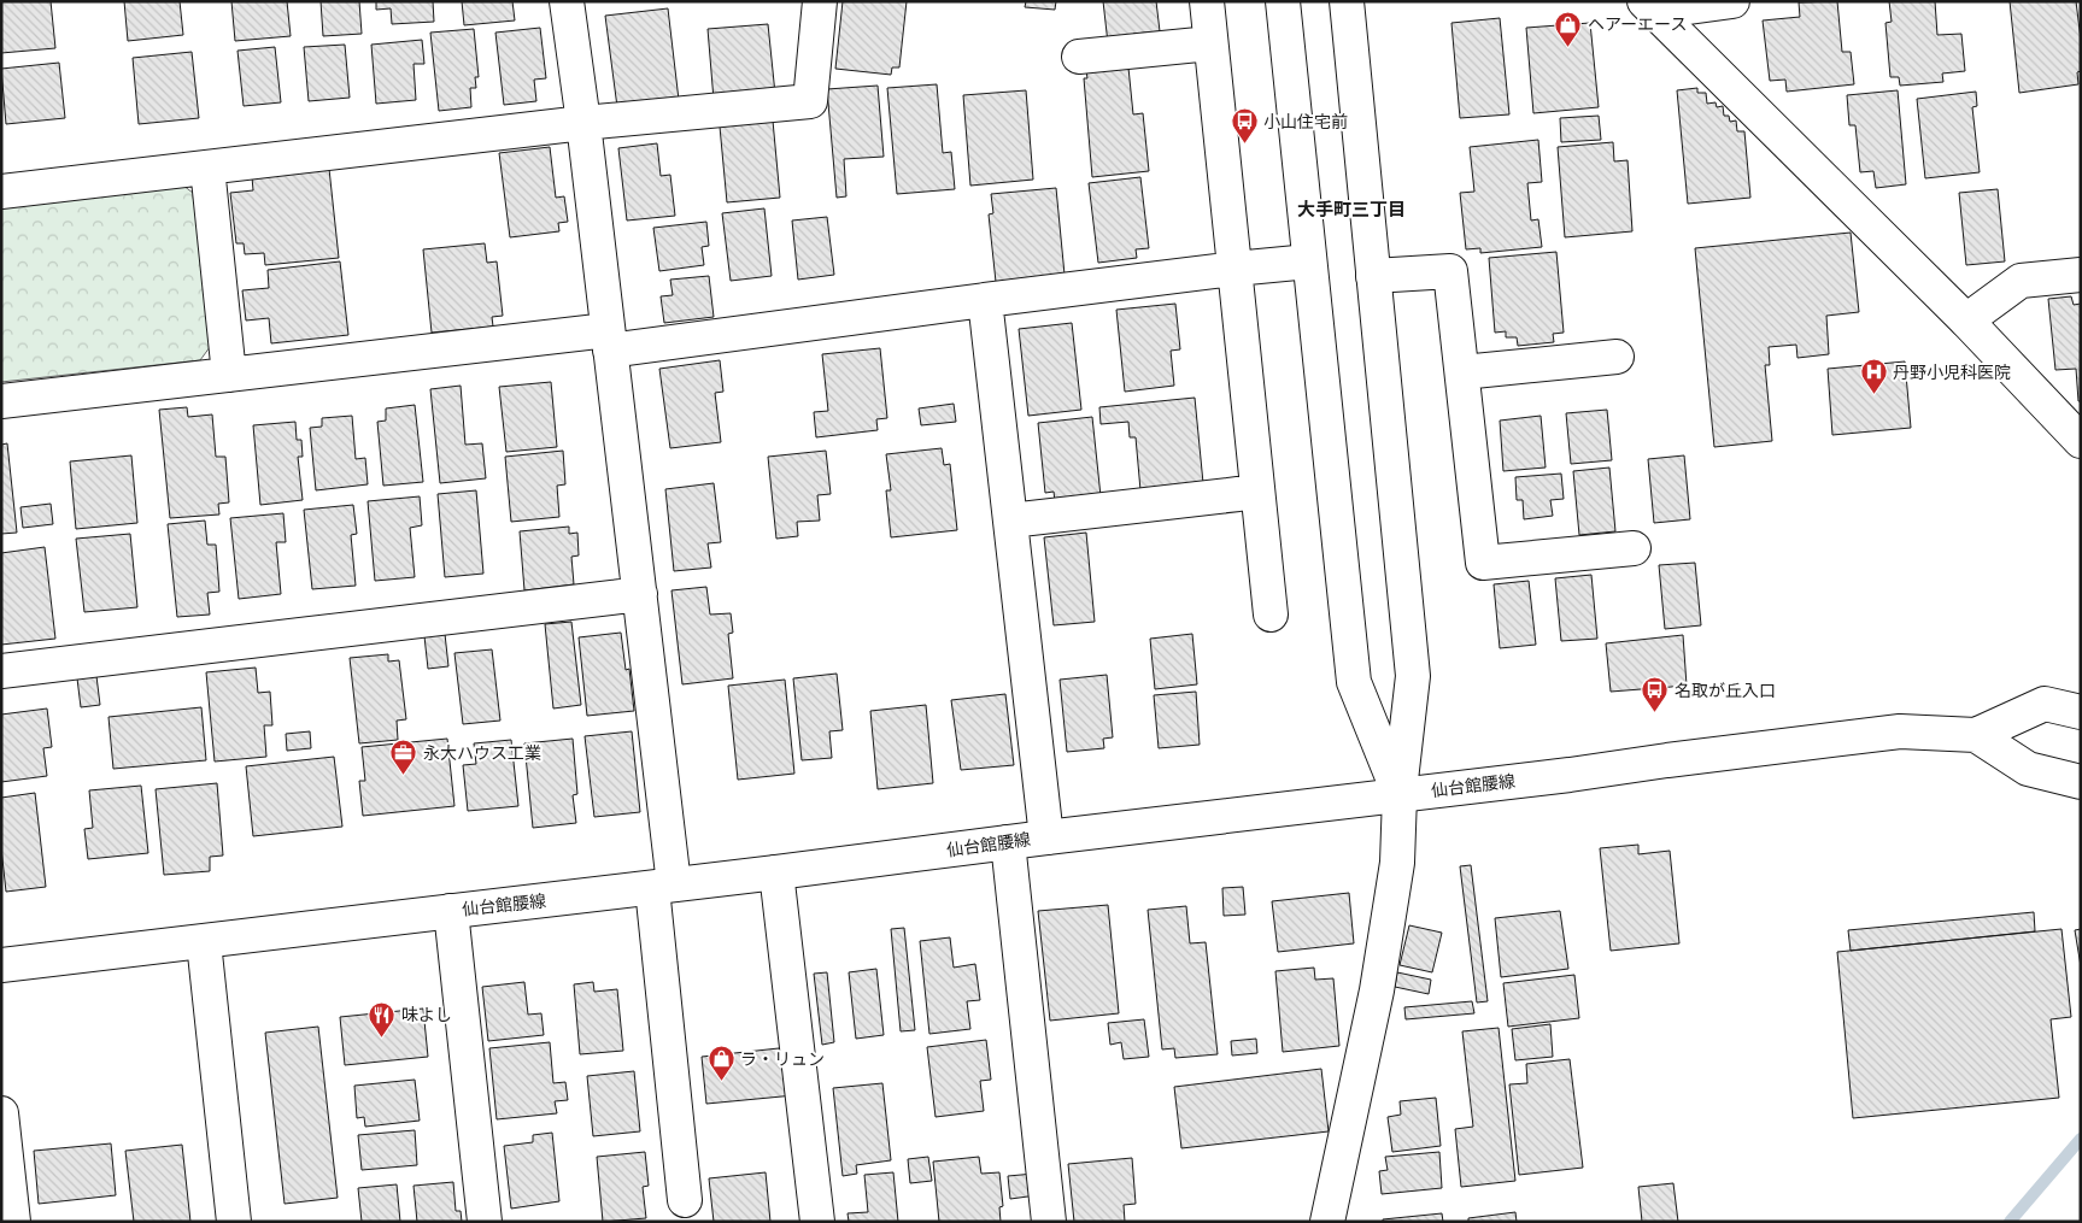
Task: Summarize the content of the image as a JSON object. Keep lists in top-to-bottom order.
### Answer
{
  "streets": {
    "street": ["仙台館腰線"]
  },
  "districts": ["大手町三丁目"],
  "places": {
    "shop": ["ヘアーエース", "ラ・リュン"],
    "bus stop": ["小山住宅前", "名取が丘入口"],
    "hospital": ["丹野小児科医院"],
    "office": ["永大ハウス工業"],
    "restaurant": ["味よし"]
  }
}
